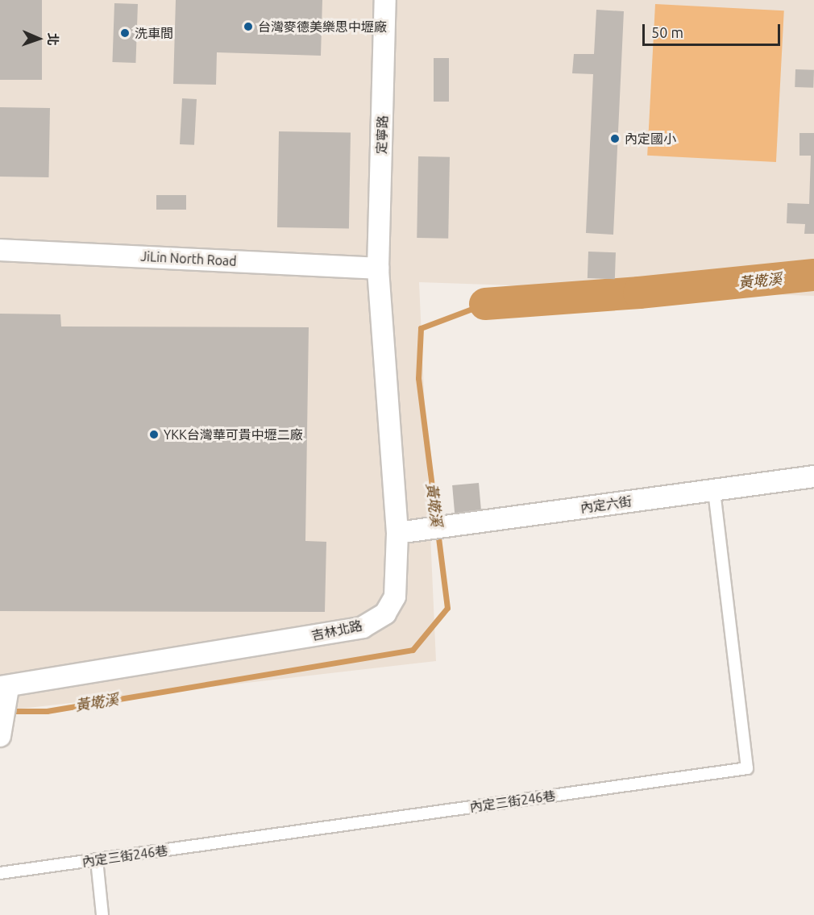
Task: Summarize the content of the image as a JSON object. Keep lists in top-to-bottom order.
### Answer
{
  "streets": {
    "street": [
      "定寧路",
      "JiLin North Road",
      "內定六街",
      "吉林北路"
    ],
    "lane": ["內定三街246巷"]
  },
  "crossings": [
    ["定寧路", "JiLin North Road"],
    ["定寧路", "吉林北路"],
    ["JiLin North Road", "吉林北路"],
    ["內定六街", "吉林北路"],
    ["內定六街", "內定三街246巷"]
  ],
  "water": ["黃墘溪"],
  "places": [
    "台灣麥德美樂思中壢廠",
    "洗車間",
    "內定國小",
    "YKK台灣華可貴中壢二廠"
  ],
  "scale_bar": "50 m",
  "north": "right"
}
